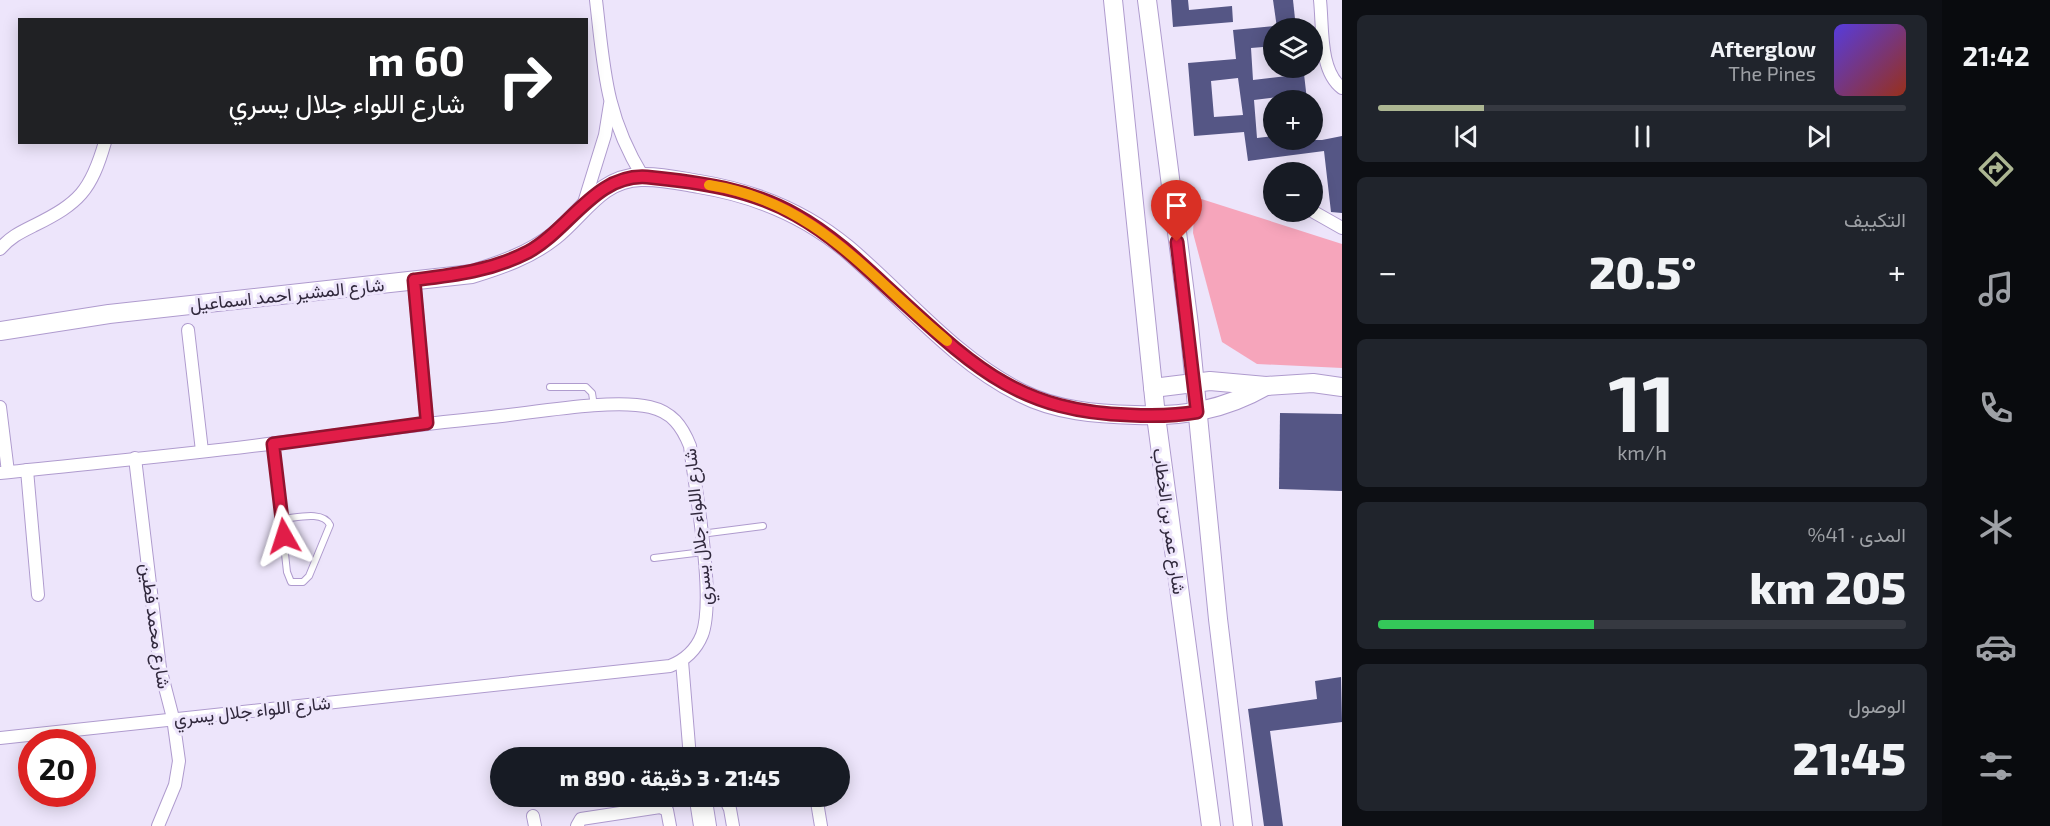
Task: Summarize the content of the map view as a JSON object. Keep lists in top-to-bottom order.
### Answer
{
  "streets": {
    "street": [
      "شارع المشير احمد اسماعيل",
      "شارع عمر بن الخطاب",
      "شارع اللواء جلال يسري",
      "شارع محمد فطين"
    ]
  },
  "crossings": [
    ["شارع المشير احمد اسماعيل", "شارع عمر بن الخطاب"],
    ["شارع اللواء جلال يسري", "شارع محمد فطين"]
  ],
  "page": {
    "tabs": "21:42",
    "map_buttons": ["+", "−"],
    "turn": ["60 m", "شارع اللواء جلال يسري"],
    "song": ["Afterglow", "The Pines"],
    "tile": [
      "التكييف",
      ["11", "km/h"],
      ["المدى · 41%", "205 km"],
      ["الوصول", "21:45"]
    ],
    "heat": ["−", "20.5°", "+"],
    "limit": "20",
    "trip": "21:45 · 3 دقيقة · 890 m"
  }
}
